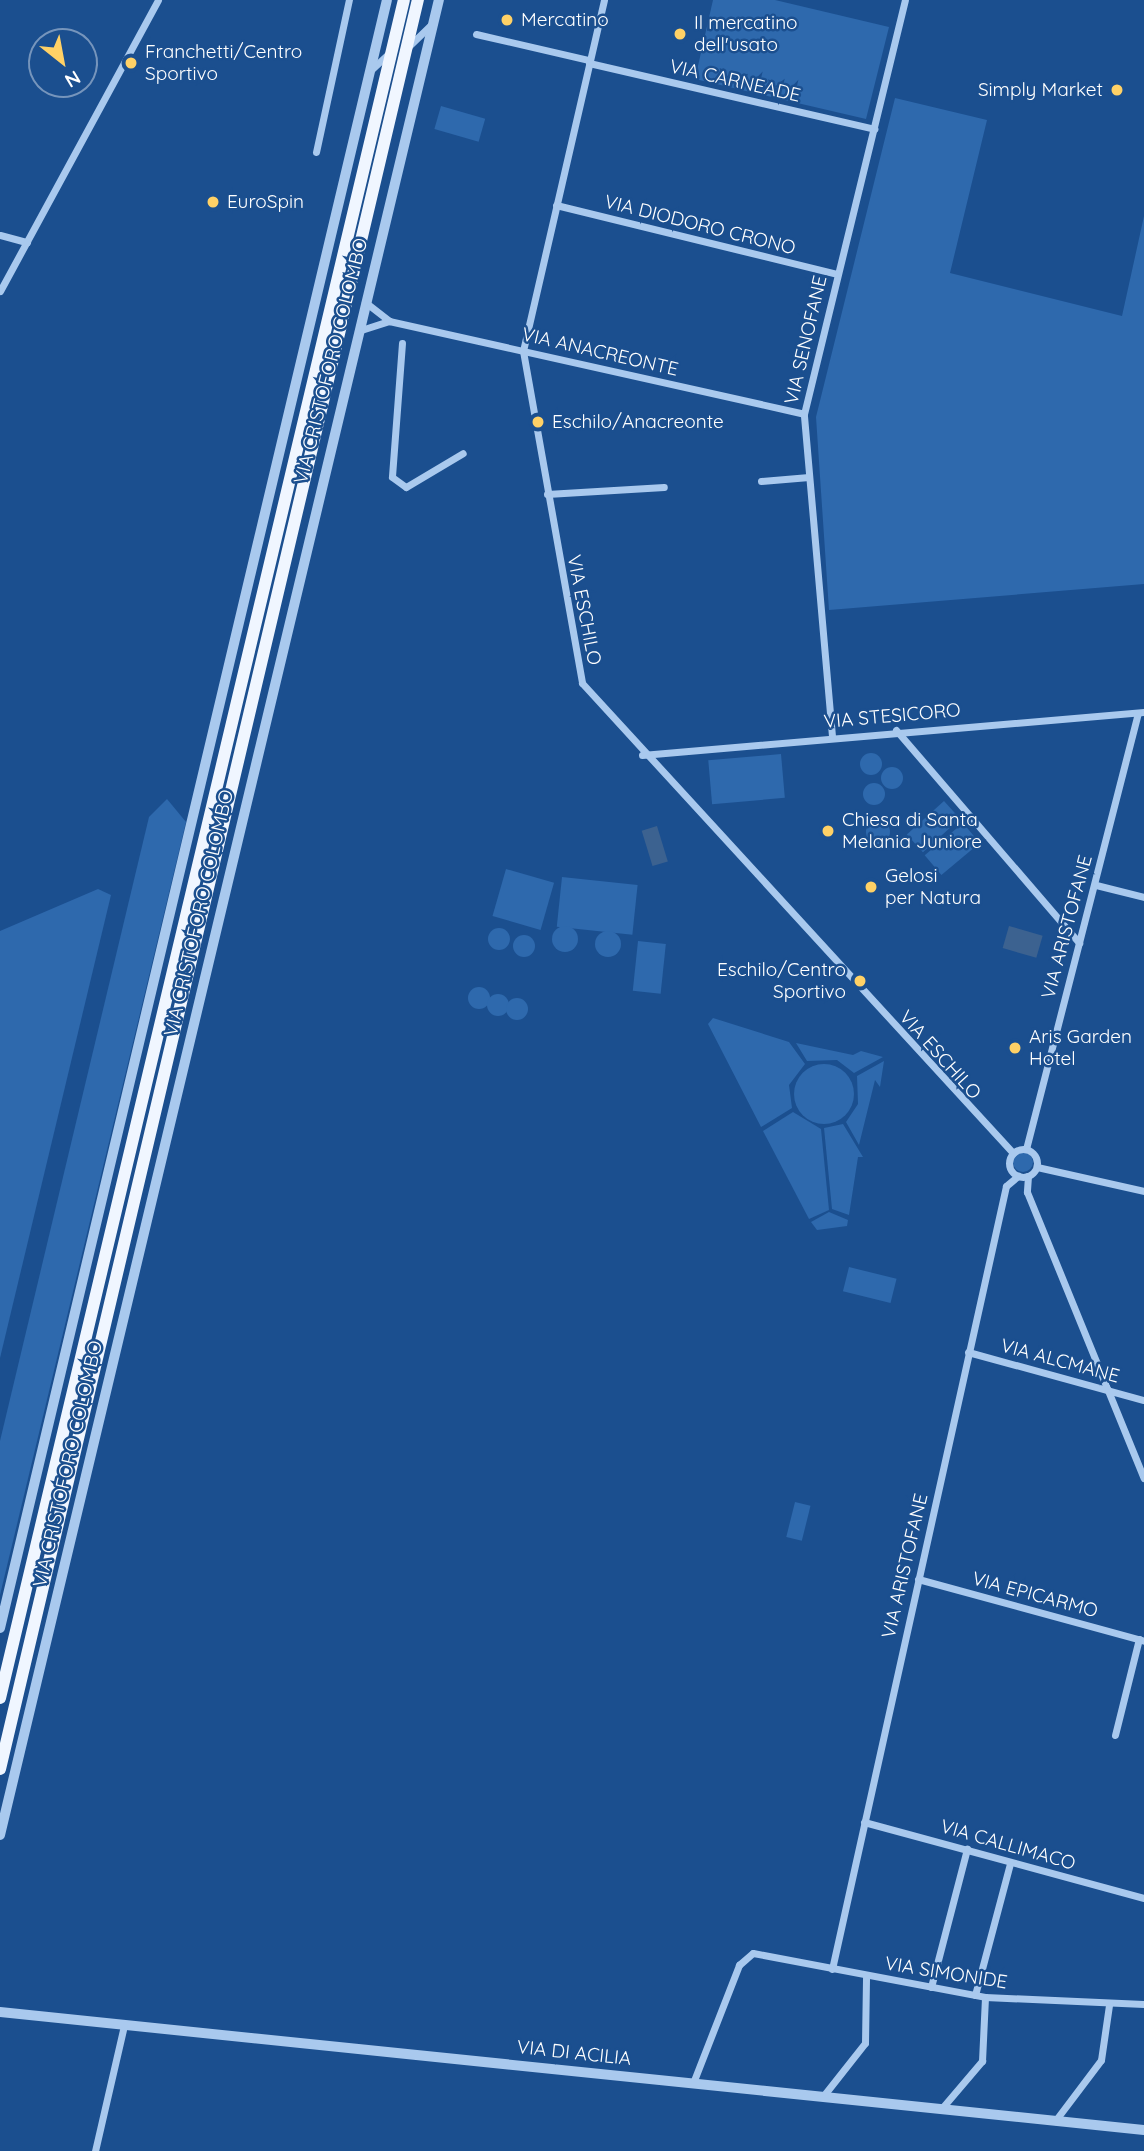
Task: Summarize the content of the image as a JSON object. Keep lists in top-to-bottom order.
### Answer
{
  "streets": {
    "main road": ["VIA CRISTOFORO COLOMBO"],
    "street": [
      "VIA CARNEADE",
      "VIA DIODORO CRONO",
      "VIA SENOFANE",
      "VIA ANACREONTE",
      "VIA ESCHILO",
      "VIA STESICORO",
      "VIA ARISTOFANE",
      "VIA ALCMANE",
      "VIA EPICARMO",
      "VIA CALLIMACO",
      "VIA SIMONIDE",
      "VIA DI ACILIA"
    ]
  },
  "crossings": [
    ["VIA CARNEADE", "VIA SENOFANE"],
    ["VIA CARNEADE", "VIA ESCHILO"],
    ["VIA DIODORO CRONO", "VIA SENOFANE"],
    ["VIA DIODORO CRONO", "VIA ESCHILO"],
    ["VIA SENOFANE", "VIA ANACREONTE"],
    ["VIA SENOFANE", "VIA STESICORO"],
    ["VIA ANACREONTE", "VIA CRISTOFORO COLOMBO"],
    ["VIA ANACREONTE", "VIA ESCHILO"],
    ["VIA ESCHILO", "VIA STESICORO"],
    ["VIA ESCHILO", "VIA ARISTOFANE"],
    ["VIA STESICORO", "VIA ARISTOFANE"],
    ["VIA ARISTOFANE", "VIA ALCMANE"],
    ["VIA ARISTOFANE", "VIA EPICARMO"],
    ["VIA ARISTOFANE", "VIA CALLIMACO"],
    ["VIA ARISTOFANE", "VIA SIMONIDE"],
    ["VIA SIMONIDE", "VIA DI ACILIA"]
  ],
  "places": [
    "Mercatino",
    "Il mercatino dell'usato",
    "Franchetti/Centro Sportivo",
    "Simply Market",
    "EuroSpin",
    "Eschilo/Anacreonte",
    "Chiesa di Santa Melania Juniore",
    "Gelosi per Natura",
    "Eschilo/Centro Sportivo",
    "Aris Garden Hotel"
  ],
  "north": "bottom right"
}
